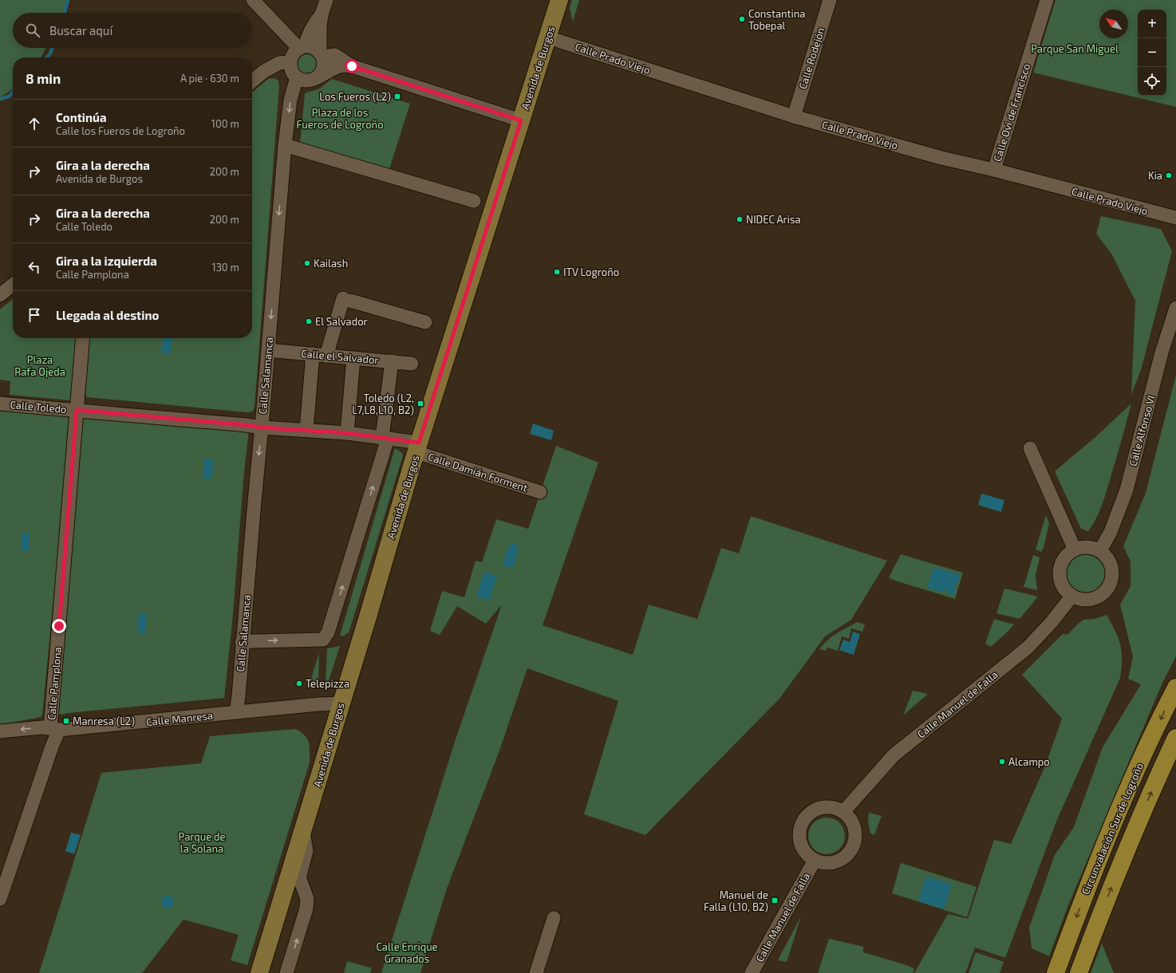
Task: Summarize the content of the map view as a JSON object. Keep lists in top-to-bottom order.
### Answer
{
  "streets": {
    "highway": ["Circunvalación Sur de Logroño"],
    "main road": ["Avenida de Burgos"],
    "street": [
      "Calle Prado Viejo",
      "Calle Rodejón",
      "Calle Ovi de Francisco",
      "Calle el Salvador",
      "Calle Salamanca",
      "Calle Toledo",
      "Calle Alfonso VI",
      "Calle Damián Forment",
      "Calle Pamplona",
      "Calle Manuel de Falla",
      "Calle Manresa"
    ]
  },
  "crossings": [
    ["Calle Prado Viejo", "Calle Rodejón"],
    ["Calle Prado Viejo", "Avenida de Burgos"],
    ["Calle Prado Viejo", "Calle Ovi de Francisco"],
    ["Avenida de Burgos", "Calle Toledo"],
    ["Avenida de Burgos", "Calle Damián Forment"],
    ["Avenida de Burgos", "Calle Manresa"],
    ["Calle el Salvador", "Calle Salamanca"],
    ["Calle Salamanca", "Calle Toledo"],
    ["Calle Salamanca", "Calle Manresa"],
    ["Calle Toledo", "Calle Damián Forment"],
    ["Calle Toledo", "Calle Pamplona"],
    ["Calle Alfonso VI", "Calle Manuel de Falla"],
    ["Calle Pamplona", "Calle Manresa"]
  ],
  "one_way": ["Calle Salamanca"],
  "parks": [
    "Parque San Miguel",
    "Plaza de los Fueros de Logroño",
    "Plaza Rafa Ojeda",
    "Parque de la Solana",
    "Calle Enrique Granados"
  ],
  "places": {
    "other": [
      "Constantina Tobepal",
      "Kia",
      "NIDEC Arisa",
      "Kailash",
      "ITV Logroño",
      "El Salvador",
      "Telepizza",
      "Alcampo"
    ],
    "transit": [
      "Los Fueros (L2)",
      "Toledo (L2, L7,L8,L10, B2)",
      "Manresa (L2)",
      "Manuel de Falla (L10, B2)"
    ]
  },
  "north": "top left",
  "page": {
    "map_buttons": ["+", "−"],
    "search": "Buscar aquí",
    "heading": ["8 min", "A pie · 630 m"],
    "list": [
      ["Continúa", "Calle los Fueros de Logroño", "100 m"],
      ["Gira a la derecha", "Avenida de Burgos", "200 m"],
      ["Gira a la derecha", "Calle Toledo", "200 m"],
      ["Gira a la izquierda", "Calle Pamplona", "130 m"],
      "Llegada al destino"
    ]
  }
}
